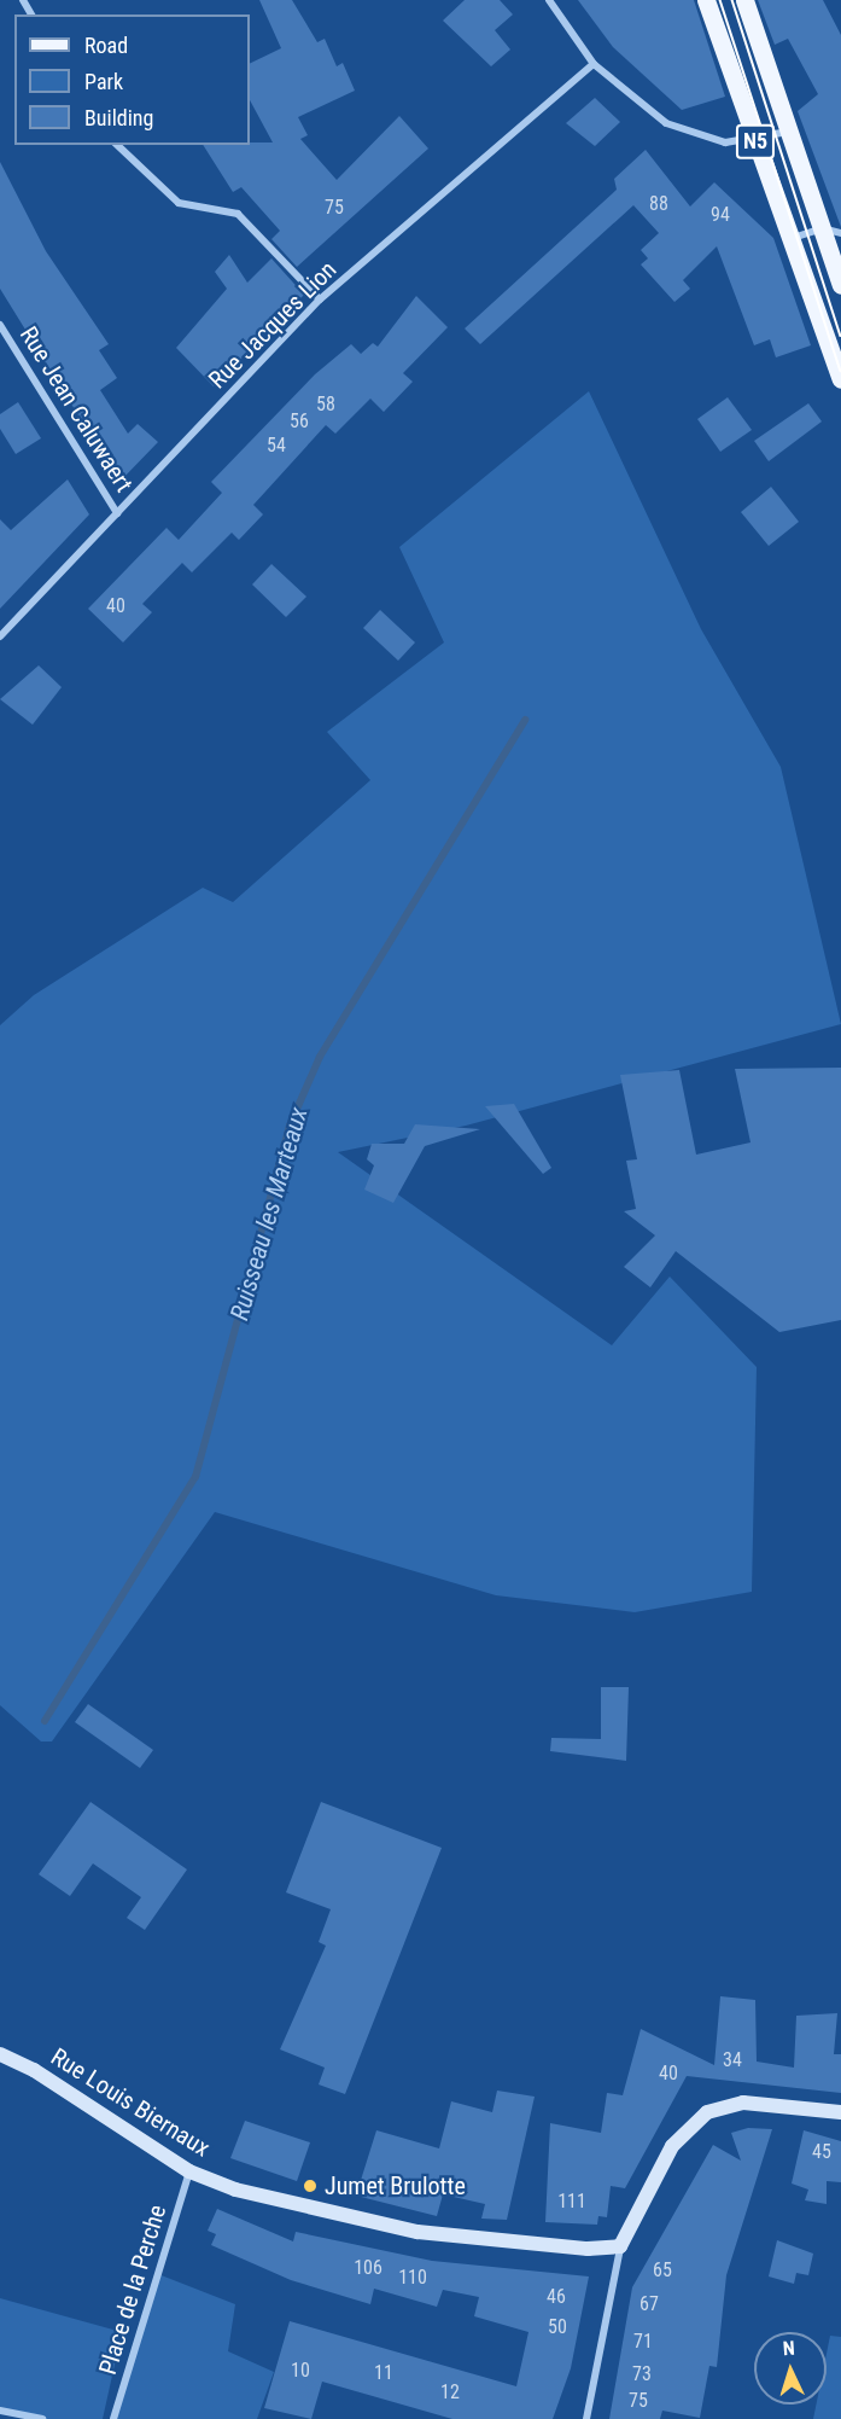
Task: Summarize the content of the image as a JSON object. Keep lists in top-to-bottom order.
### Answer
{
  "streets": {
    "main road": ["N5"],
    "street": [
      "Rue Jacques Lion",
      "Rue Jean Caluwaert",
      "Rue Louis Biernaux",
      "Place de la Perche"
    ]
  },
  "crossings": [
    ["Rue Jacques Lion", "Rue Jean Caluwaert"],
    ["Rue Louis Biernaux", "Place de la Perche"]
  ],
  "water": ["Ruisseau les Marteaux"],
  "places": ["Jumet Brulotte"],
  "house_numbers": [
    "88",
    "75",
    "94",
    "58",
    "56",
    "54",
    "40",
    "34",
    "40",
    "45",
    "111",
    "106",
    "65",
    "110",
    "46",
    "67",
    "50",
    "71",
    "10",
    "11",
    "73",
    "12",
    "75"
  ],
  "legend": ["Road", "Park", "Building"],
  "north": "top"
}
